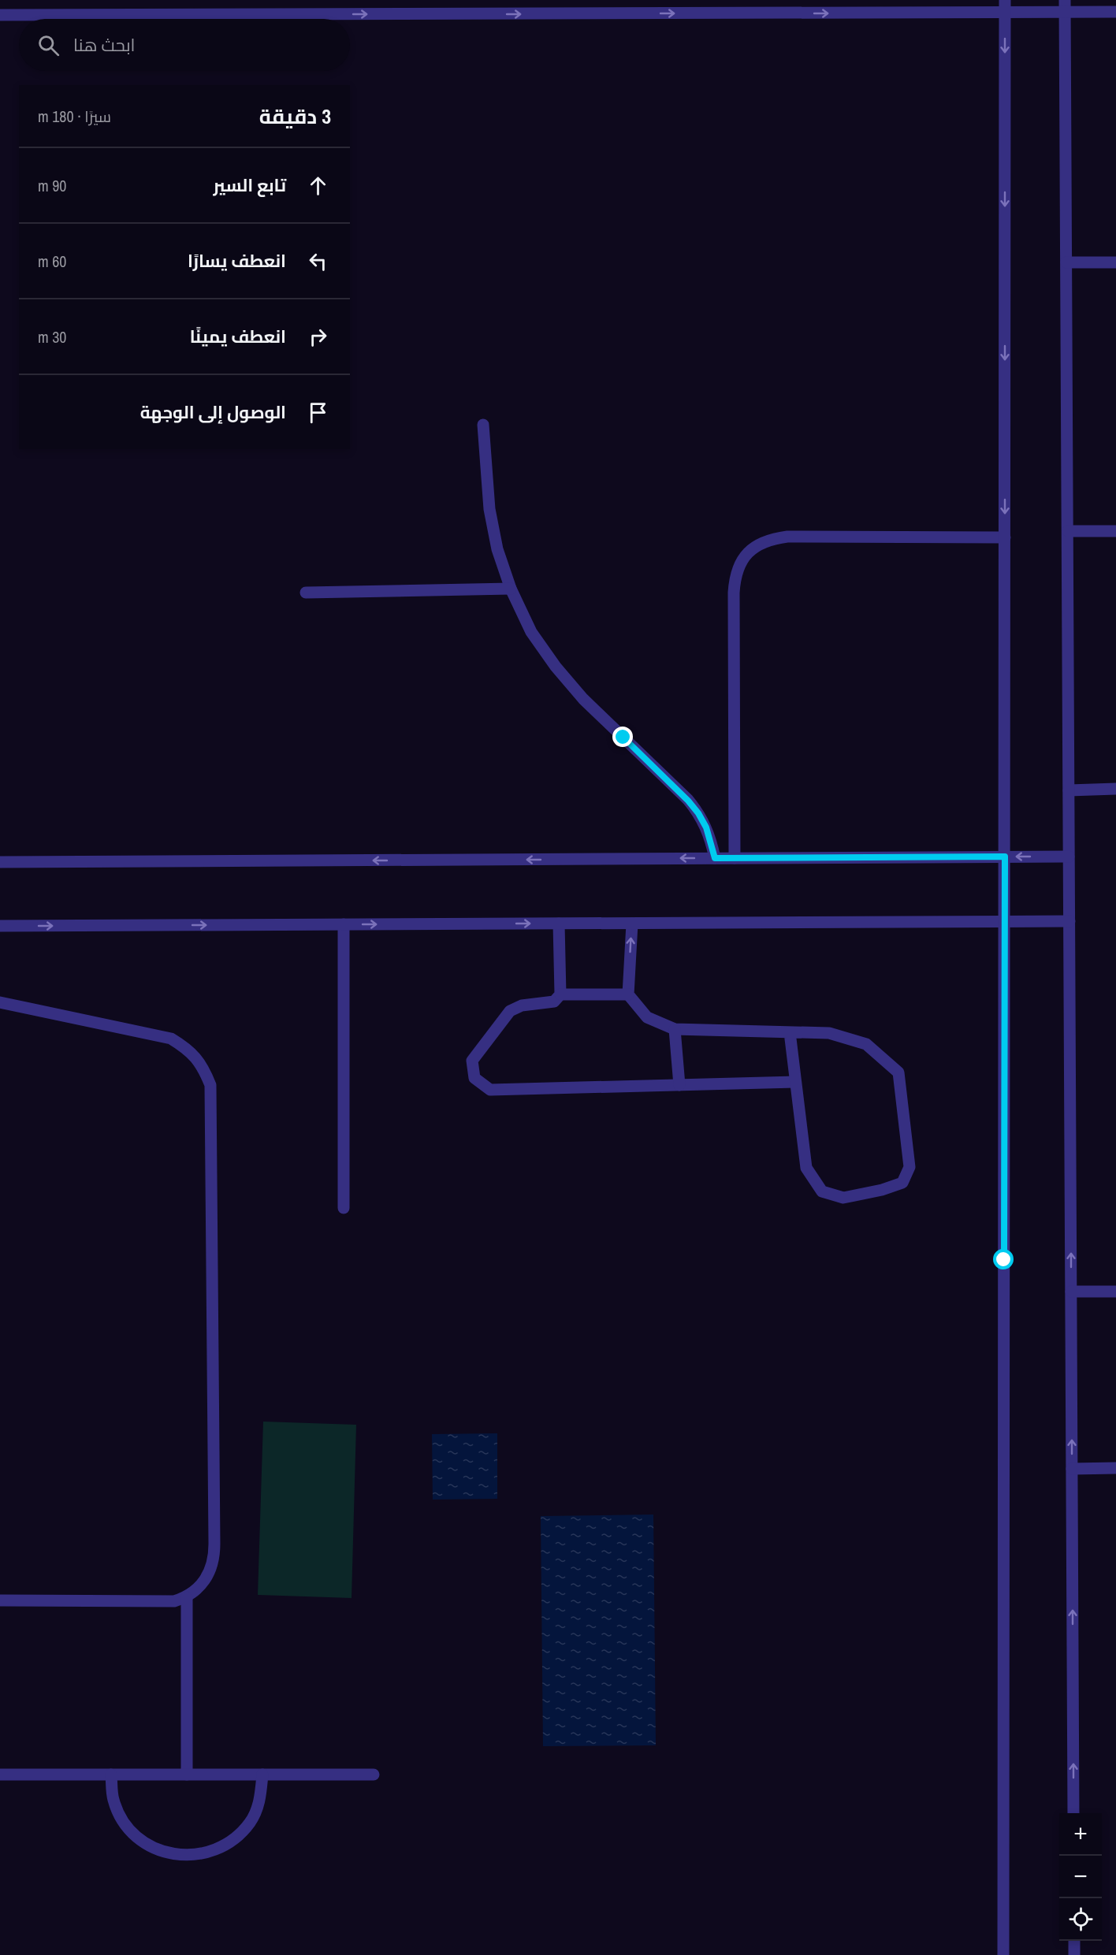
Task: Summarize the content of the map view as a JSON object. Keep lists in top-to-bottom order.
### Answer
{
  "page": {
    "search": "ابحث هنا",
    "heading": ["3 دقيقة", "سيرًا · 180 m"],
    "list": [
      ["تابع السير", "90 m"],
      ["انعطف يسارًا", "60 m"],
      ["انعطف يمينًا", "30 m"],
      "الوصول إلى الوجهة"
    ],
    "map_buttons": ["+", "−"]
  }
}
